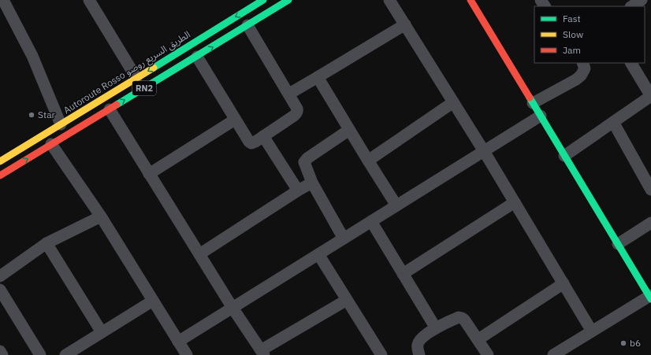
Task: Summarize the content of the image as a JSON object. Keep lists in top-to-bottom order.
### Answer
{
  "streets": {
    "main road": ["Autoroute Rosso الطريق السريع روصو", "RN2"]
  },
  "places": ["Star", "b6"],
  "legend": ["Fast", "Slow", "Jam"]
}
